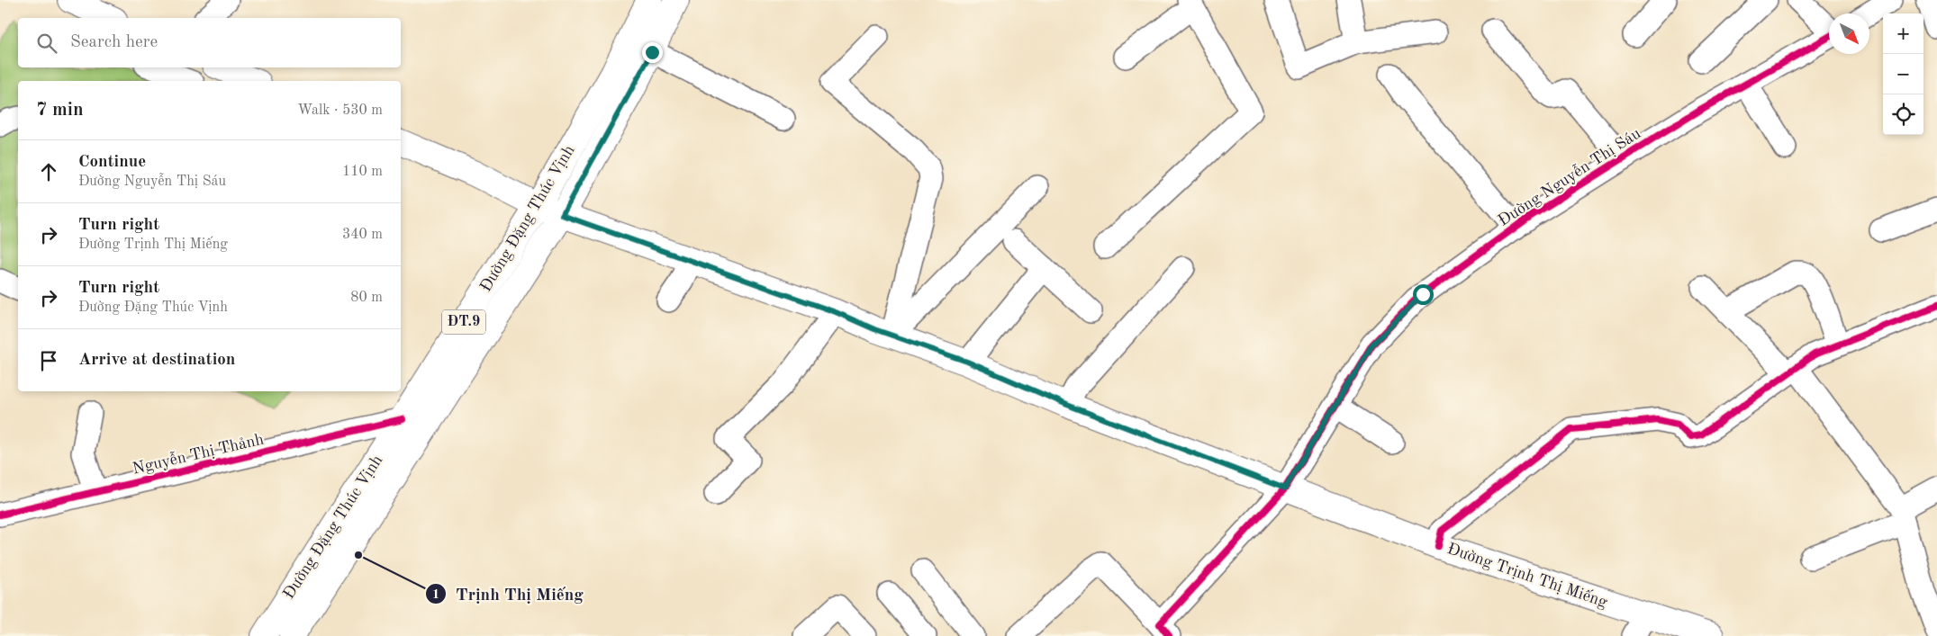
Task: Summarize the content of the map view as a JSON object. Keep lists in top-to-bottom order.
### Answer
{
  "streets": {
    "main road": ["Đường Đặng Thúc Vịnh", "ĐT.9", "Đường Trịnh Thị Miếng"],
    "street": ["Đường Nguyễn Thị Sáu", "Nguyễn Thị Thảnh"]
  },
  "crossings": [
    ["Đường Nguyễn Thị Sáu", "Đường Trịnh Thị Miếng"],
    ["Đường Đặng Thúc Vịnh", "Nguyễn Thị Thảnh"],
    ["Đường Đặng Thúc Vịnh", "Đường Trịnh Thị Miếng"]
  ],
  "places": ["Trịnh Thị Miếng"],
  "north": "bottom right",
  "page": {
    "map_buttons": ["+", "−"],
    "search": "Search here",
    "heading": ["7 min", "Walk · 530 m"],
    "list": [
      ["Continue", "Đường Nguyễn Thị Sáu", "110 m"],
      ["Turn right", "Đường Trịnh Thị Miếng", "340 m"],
      ["Turn right", "Đường Đặng Thúc Vịnh", "80 m"],
      "Arrive at destination"
    ]
  }
}
